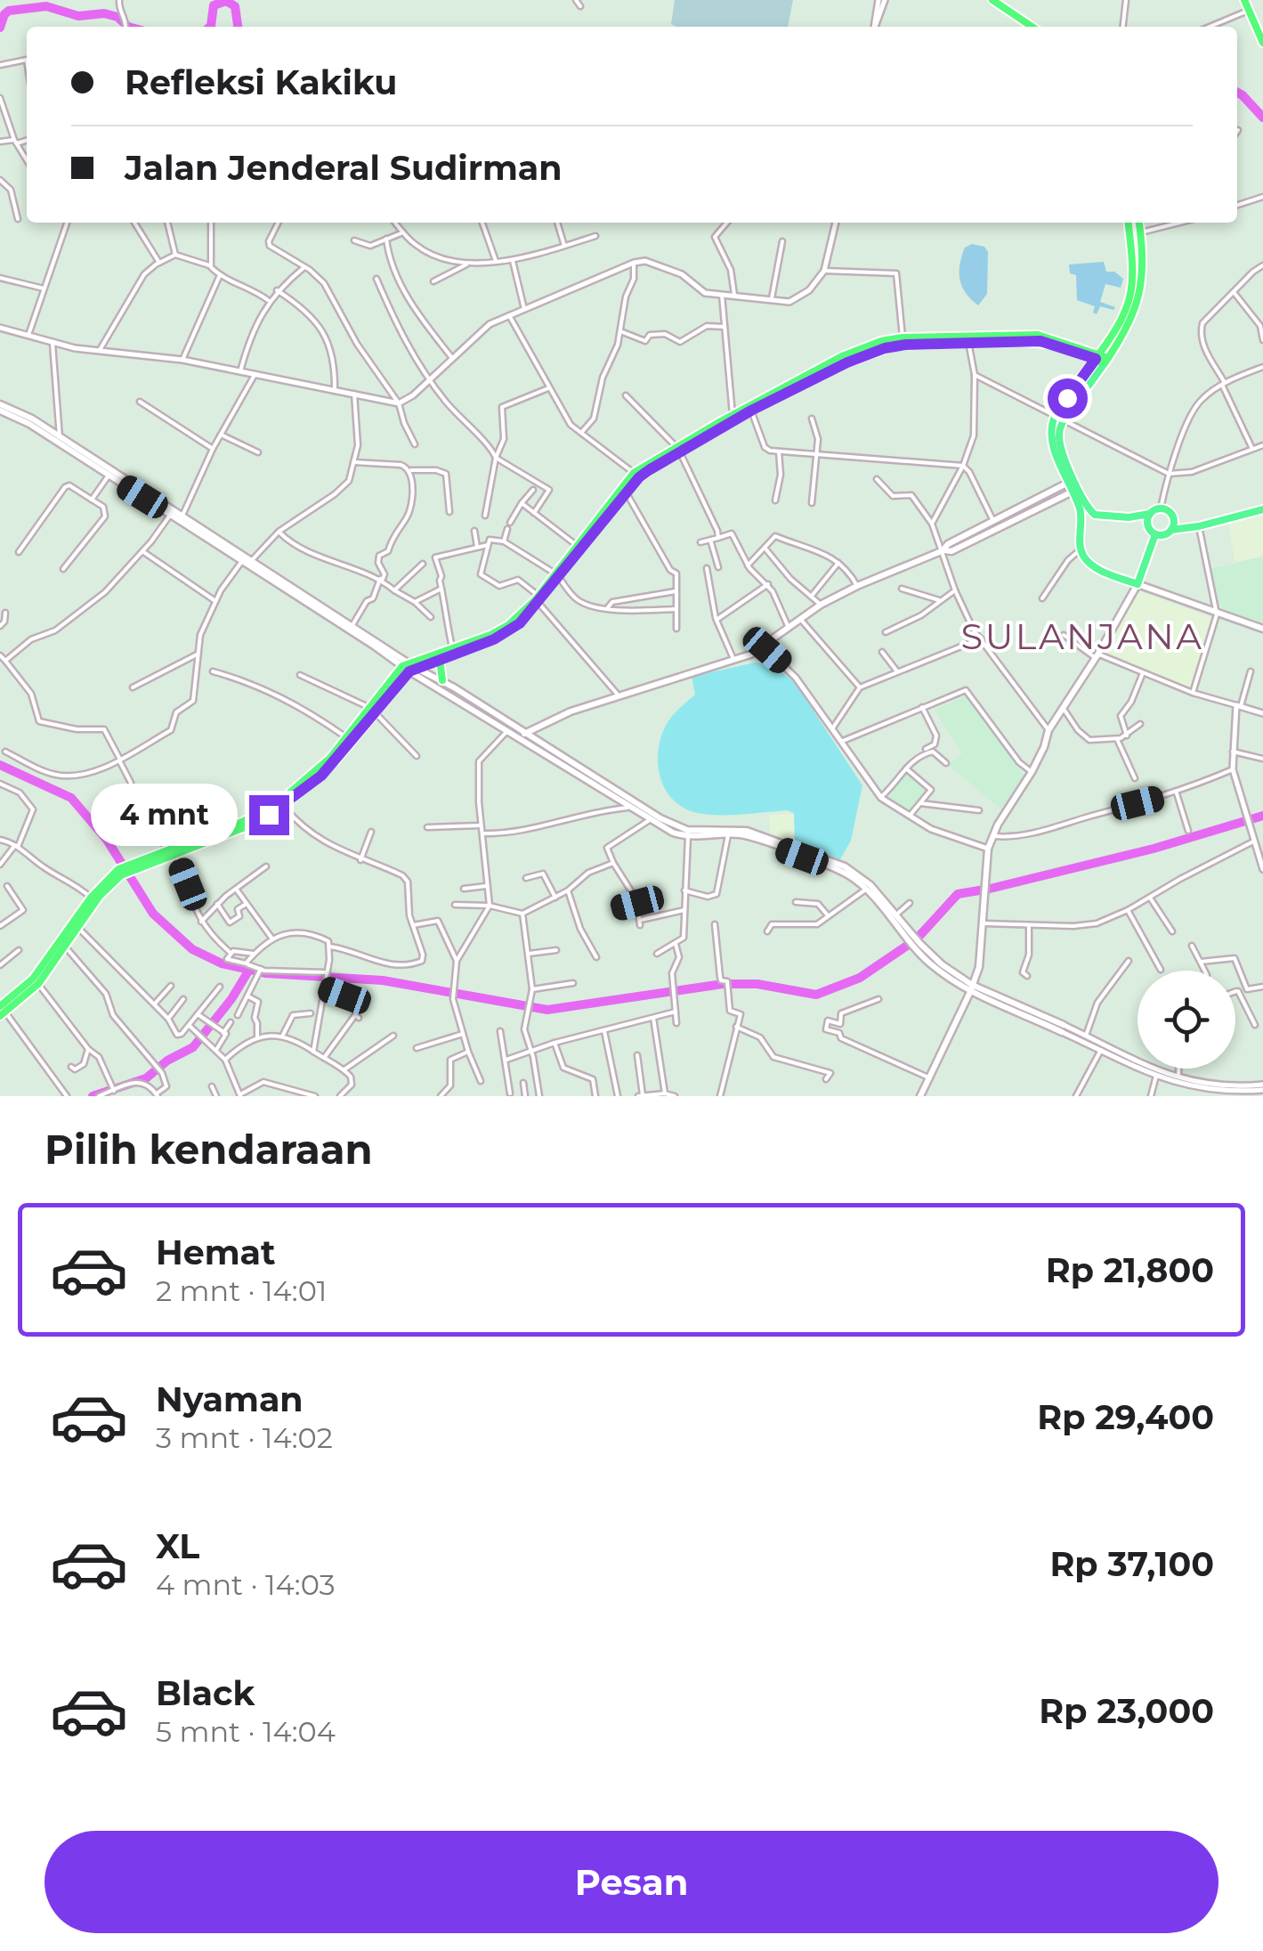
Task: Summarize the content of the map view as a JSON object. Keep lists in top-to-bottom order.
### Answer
{
  "districts": ["SULANJANA"],
  "page": {
    "banner": ["Refleksi Kakiku", "Jalan Jenderal Sudirman"],
    "bubble": "4 mnt",
    "heading": "Pilih kendaraan",
    "list": [
      {
        "name": "Hemat",
        "note": "2 mnt · 14:01",
        "value": "Rp 21,800"
      },
      {
        "name": "Nyaman",
        "note": "3 mnt · 14:02",
        "value": "Rp 29,400"
      },
      {
        "name": "XL",
        "note": "4 mnt · 14:03",
        "value": "Rp 37,100"
      },
      {
        "name": "Black",
        "note": "5 mnt · 14:04",
        "value": "Rp 23,000"
      }
    ],
    "buttons": "Pesan"
  }
}
